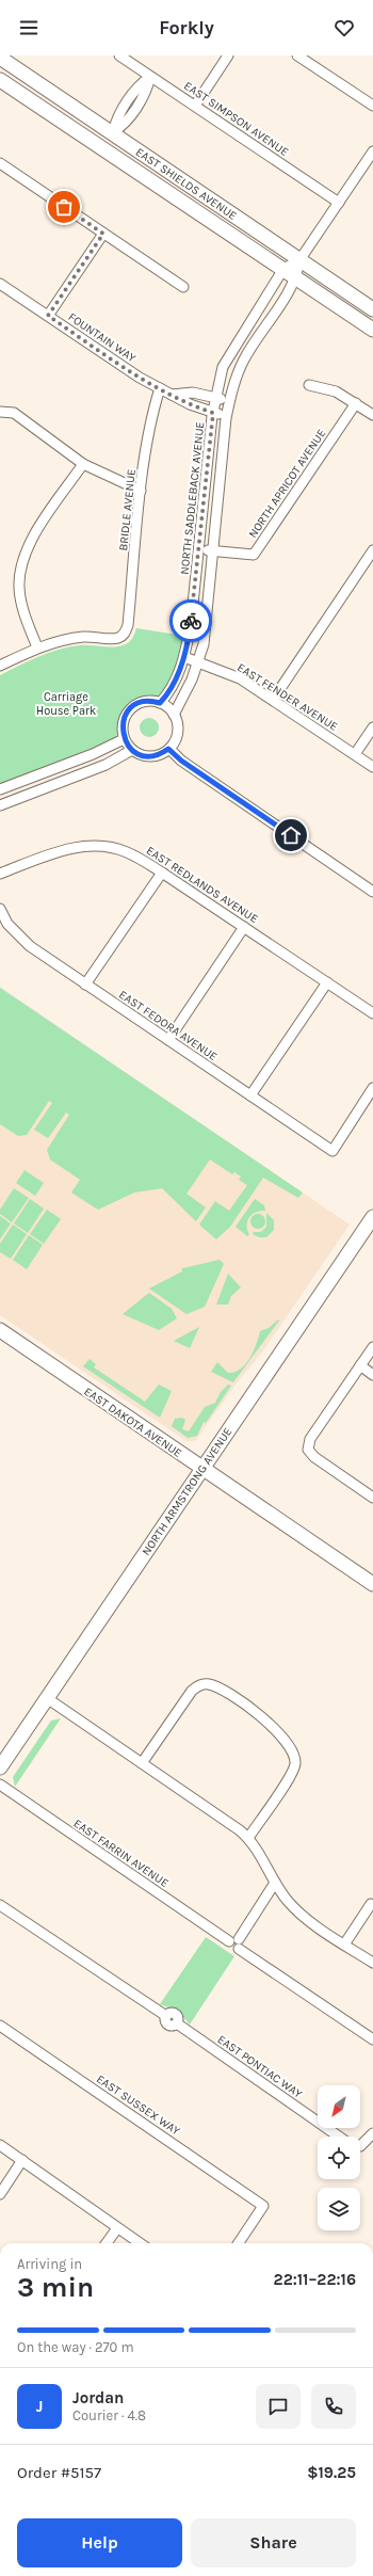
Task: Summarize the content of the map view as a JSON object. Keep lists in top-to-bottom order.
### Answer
{
  "streets": {
    "street": [
      "EAST SIMPSON AVENUE",
      "EAST SHIELDS AVENUE",
      "FOUNTAIN WAY",
      "NORTH APRICOT AVENUE",
      "NORTH SADDLEBACK AVENUE",
      "BRIDLE AVENUE",
      "EAST FENDER AVENUE",
      "EAST REDLANDS AVENUE",
      "EAST FEDORA AVENUE",
      "EAST DAKOTA AVENUE",
      "NORTH ARMSTRONG AVENUE",
      "EAST FARRIN AVENUE",
      "EAST PONTIAC WAY",
      "EAST SUSSEX WAY"
    ]
  },
  "crossings": [
    ["EAST SHIELDS AVENUE", "NORTH SADDLEBACK AVENUE"],
    ["FOUNTAIN WAY", "NORTH SADDLEBACK AVENUE"],
    ["FOUNTAIN WAY", "BRIDLE AVENUE"],
    ["NORTH APRICOT AVENUE", "NORTH SADDLEBACK AVENUE"],
    ["NORTH SADDLEBACK AVENUE", "EAST FENDER AVENUE"],
    ["EAST DAKOTA AVENUE", "NORTH ARMSTRONG AVENUE"]
  ],
  "parks": ["Carriage House Park"],
  "north": "bottom left",
  "page": {
    "header": "Forkly",
    "heading": ["3 min", "Arriving in", "22:11–22:16"],
    "panel": [
      "Jordan",
      "Courier · 4.8",
      "Order #5157",
      "$19.25"
    ],
    "bar": "On the way · 270 m",
    "round": "J",
    "buttons": ["Help", "Share"]
  }
}
